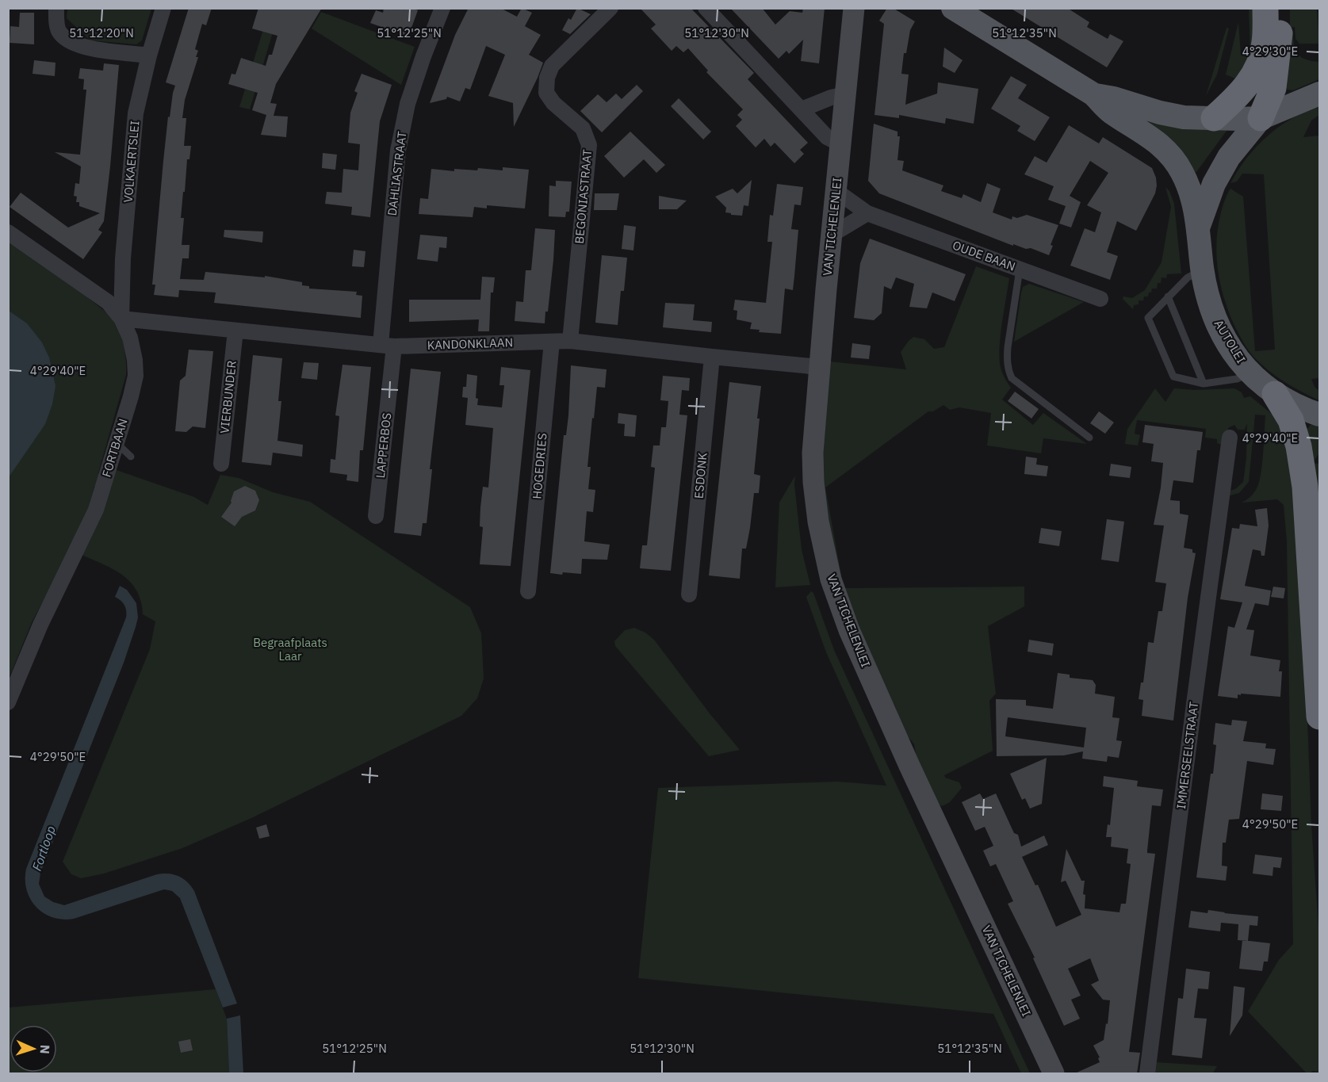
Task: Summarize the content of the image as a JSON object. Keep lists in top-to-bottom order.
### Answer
{
  "streets": {
    "main road": ["AUTOLEI"],
    "street": [
      "VOLKAERTSLEI",
      "DAHLIASTRAAT",
      "BEGONIASTRAAT",
      "VAN TICHELENLEI",
      "OUDE BAAN",
      "KANDONKLAAN",
      "VIERBUNDER",
      "LAPPERBOS",
      "FORTBAAN",
      "HOGEDRIES",
      "ESDONK",
      "IMMERSEELSTRAAT"
    ]
  },
  "crossings": [
    ["VOLKAERTSLEI", "KANDONKLAAN"],
    ["VOLKAERTSLEI", "FORTBAAN"],
    ["DAHLIASTRAAT", "KANDONKLAAN"],
    ["DAHLIASTRAAT", "LAPPERBOS"],
    ["BEGONIASTRAAT", "KANDONKLAAN"],
    ["VAN TICHELENLEI", "OUDE BAAN"],
    ["VAN TICHELENLEI", "KANDONKLAAN"],
    ["KANDONKLAAN", "VIERBUNDER"],
    ["KANDONKLAAN", "LAPPERBOS"],
    ["KANDONKLAAN", "FORTBAAN"],
    ["KANDONKLAAN", "HOGEDRIES"],
    ["KANDONKLAAN", "ESDONK"]
  ],
  "water": ["Fortloop"],
  "parks": ["Begraafplaats Laar"],
  "north": "right",
  "coordinates": [
    "51°12'20\"N",
    "51°12'25\"N",
    "51°12'30\"N",
    "51°12'35\"N",
    "4°29'30\"E",
    "4°29'40\"E",
    "4°29'50\"E"
  ]
}
